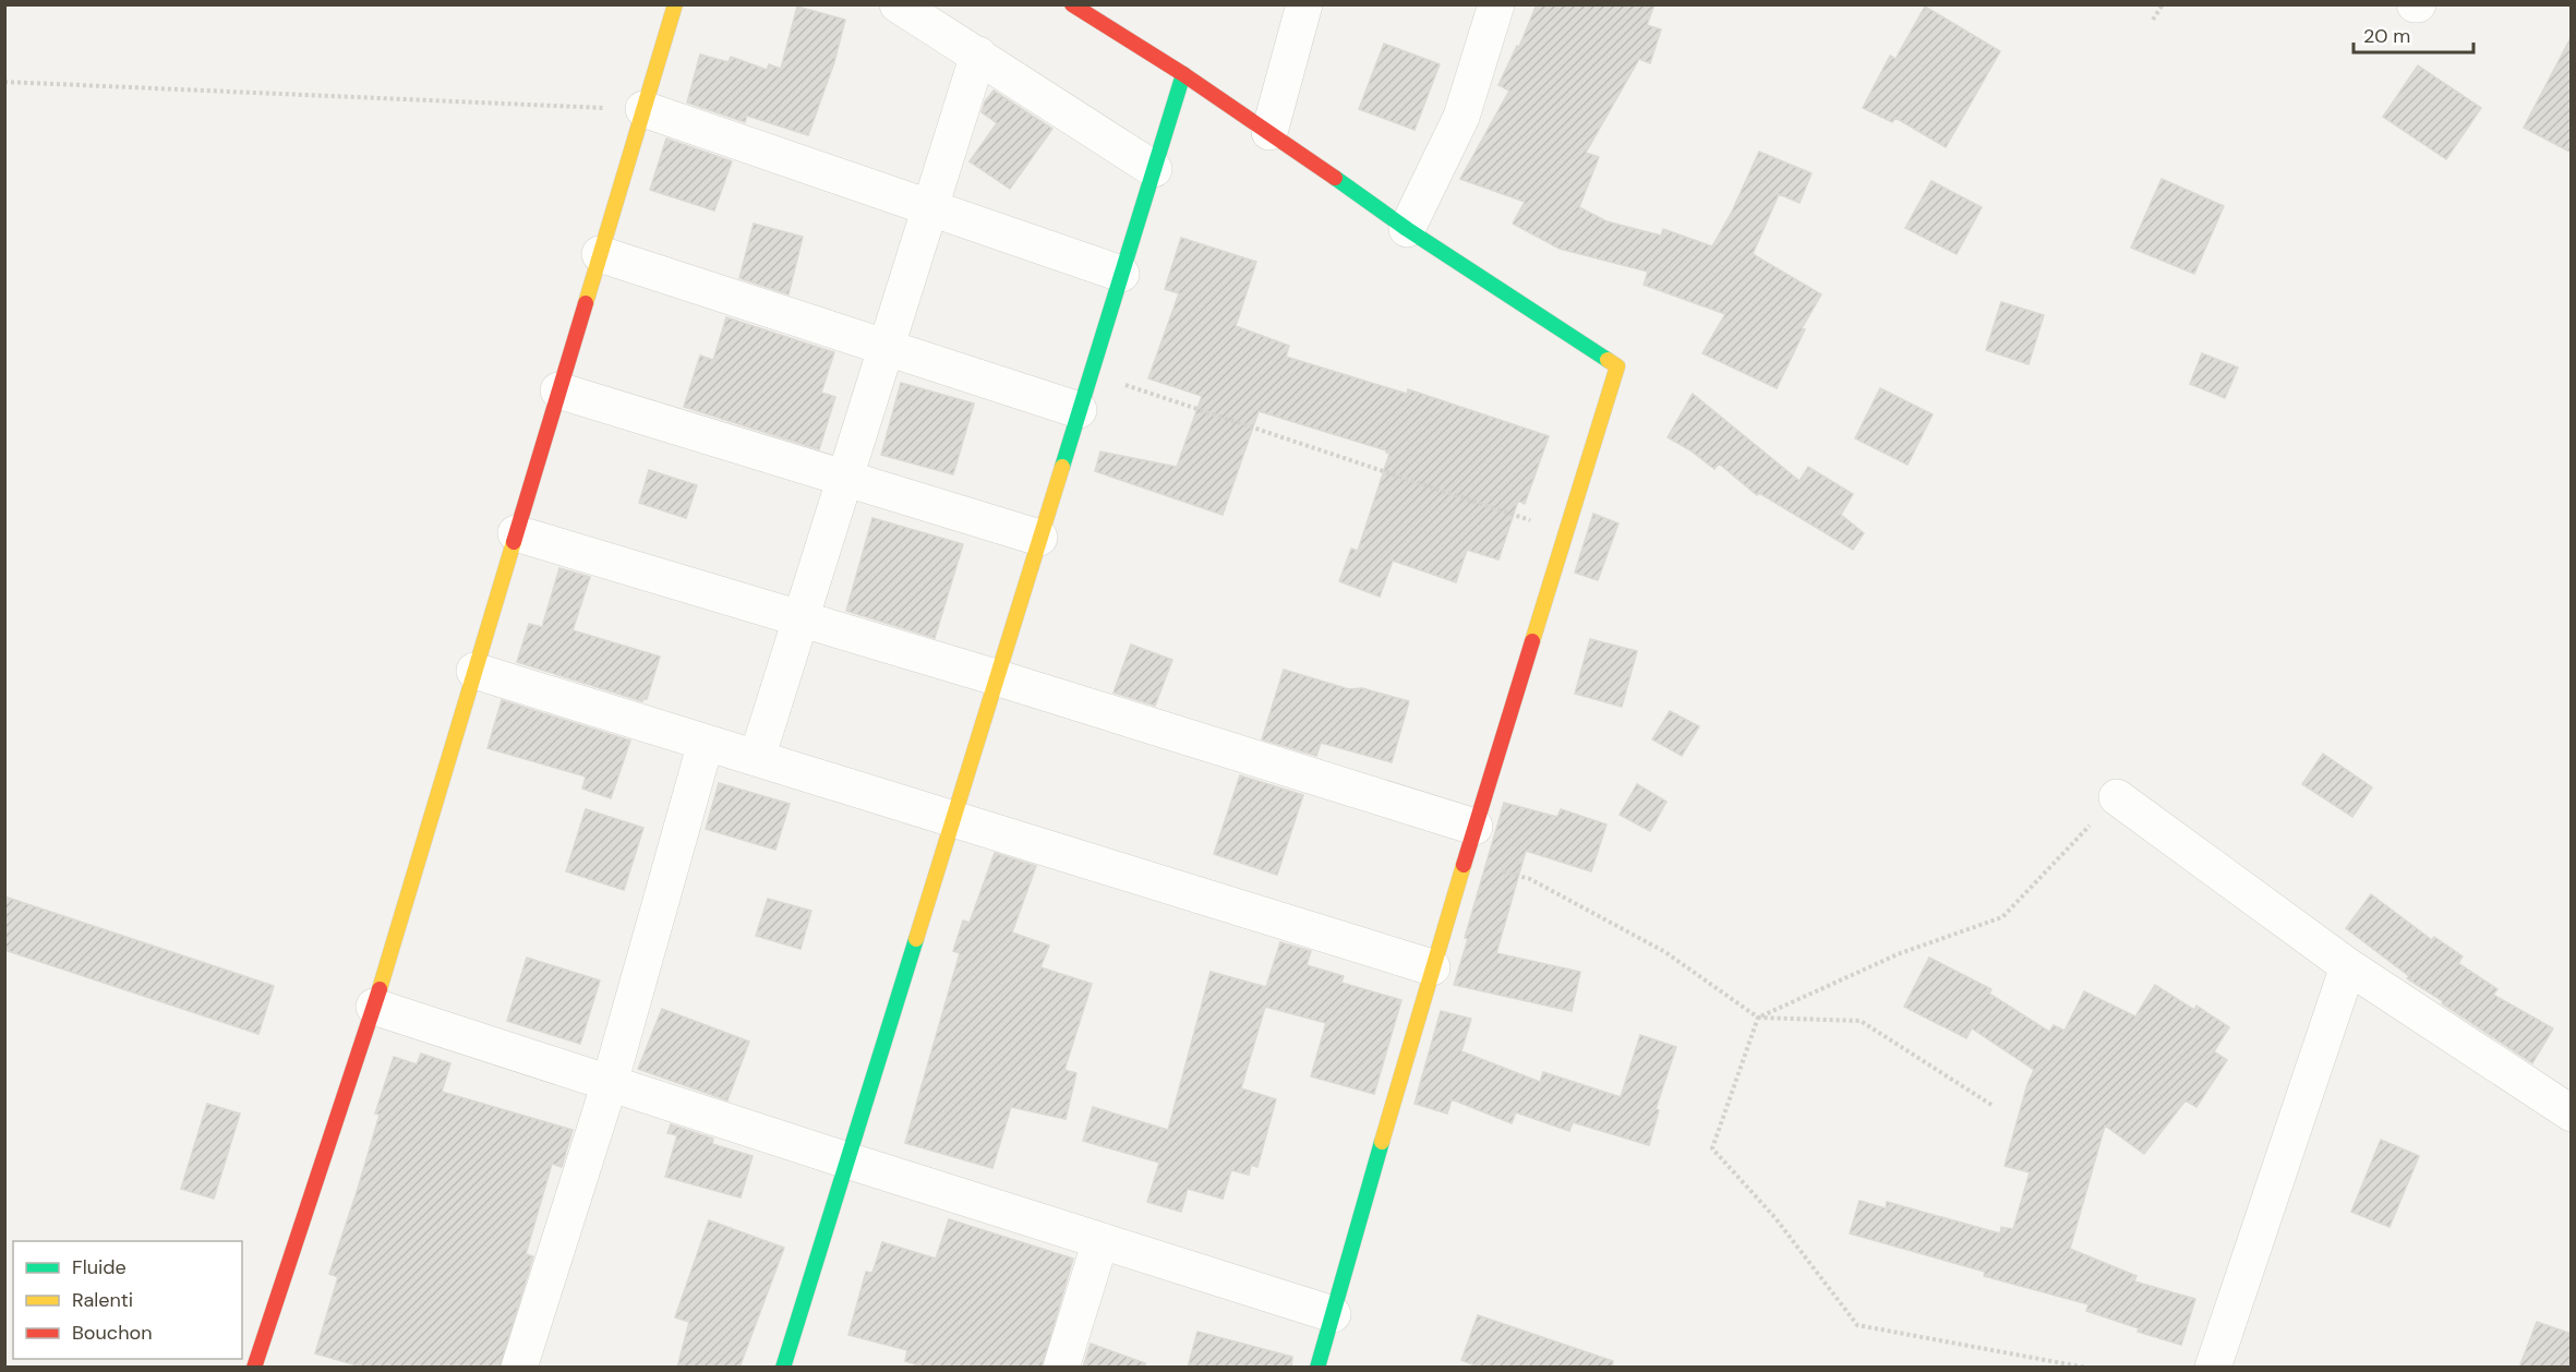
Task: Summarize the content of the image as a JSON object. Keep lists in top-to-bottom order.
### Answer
{
  "legend": ["Fluide", "Ralenti", "Bouchon"],
  "scale_bar": "20 m"
}
